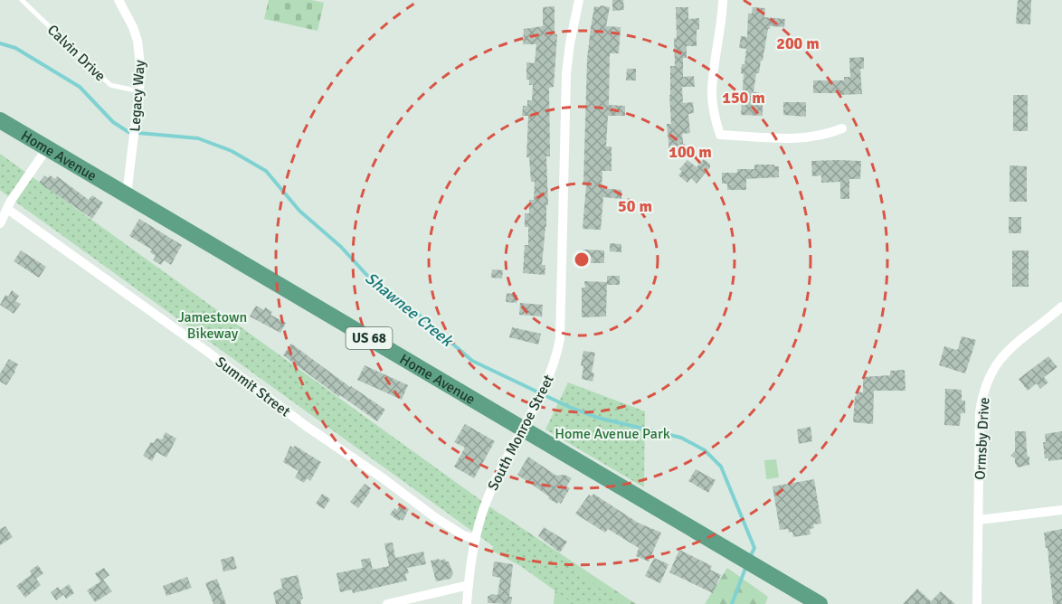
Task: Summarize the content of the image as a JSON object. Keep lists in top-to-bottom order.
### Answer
{
  "streets": {
    "main road": ["Home Avenue", "US 68"],
    "street": [
      "Legacy Way",
      "Summit Street",
      "South Monroe Street",
      "Ormsby Drive"
    ],
    "lane": ["Calvin Drive"]
  },
  "crossings": [
    ["Calvin Drive", "Legacy Way"],
    ["Legacy Way", "Home Avenue"],
    ["Home Avenue", "South Monroe Street"],
    ["Summit Street", "South Monroe Street"]
  ],
  "water": ["Shawnee Creek"],
  "parks": ["Jamestown Bikeway", "Home Avenue Park"],
  "rings": [
    "200 m",
    "150 m",
    "100 m",
    "50 m"
  ]
}
